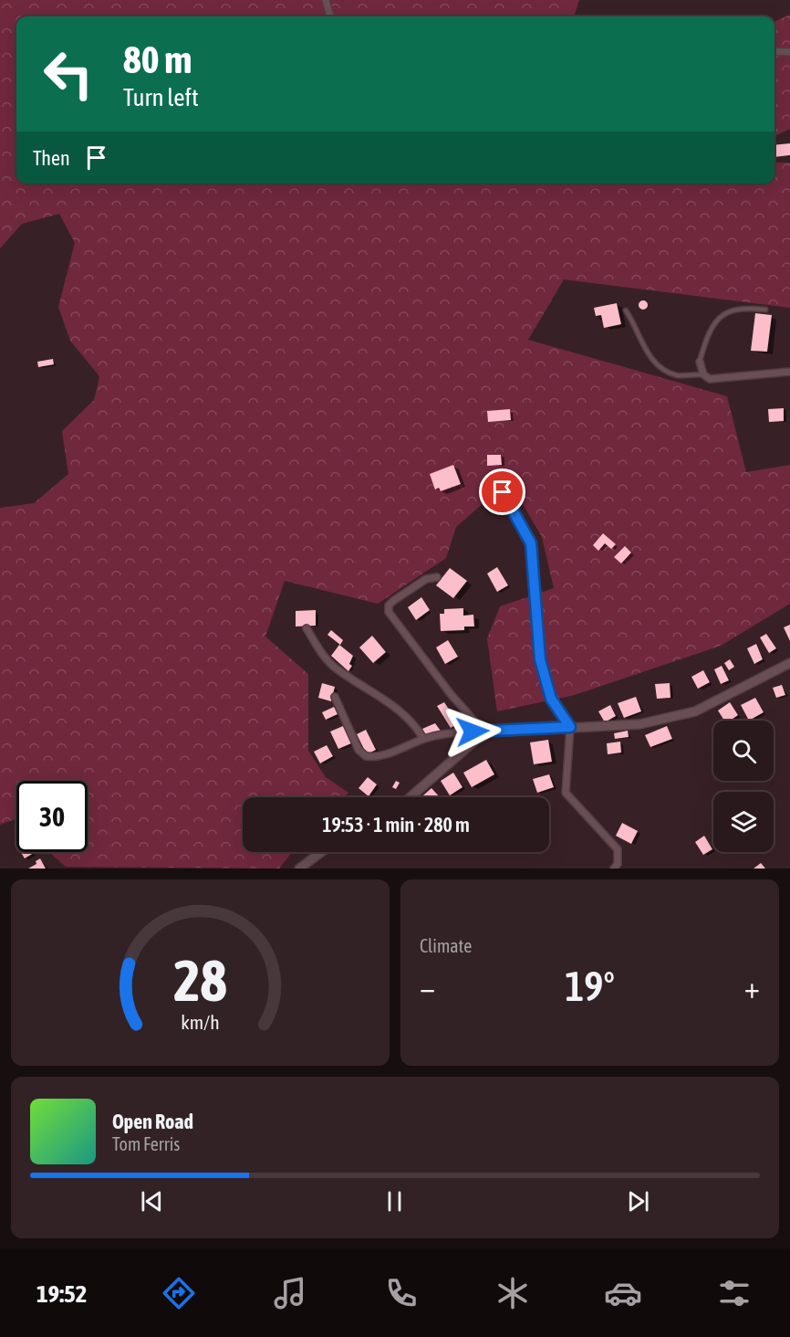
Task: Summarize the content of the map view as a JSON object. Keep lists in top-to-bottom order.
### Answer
{
  "page": {
    "turn": ["80 m", "Turn left"],
    "then": "Then",
    "limit": "30",
    "trip": "19:53 · 1 min · 280 m",
    "tile": "Climate",
    "heat": ["−", "19°", "+"],
    "song": ["Open Road", "Tom Ferris"],
    "tabs": "19:52",
    "gauge": ["28", "km/h"]
  }
}
